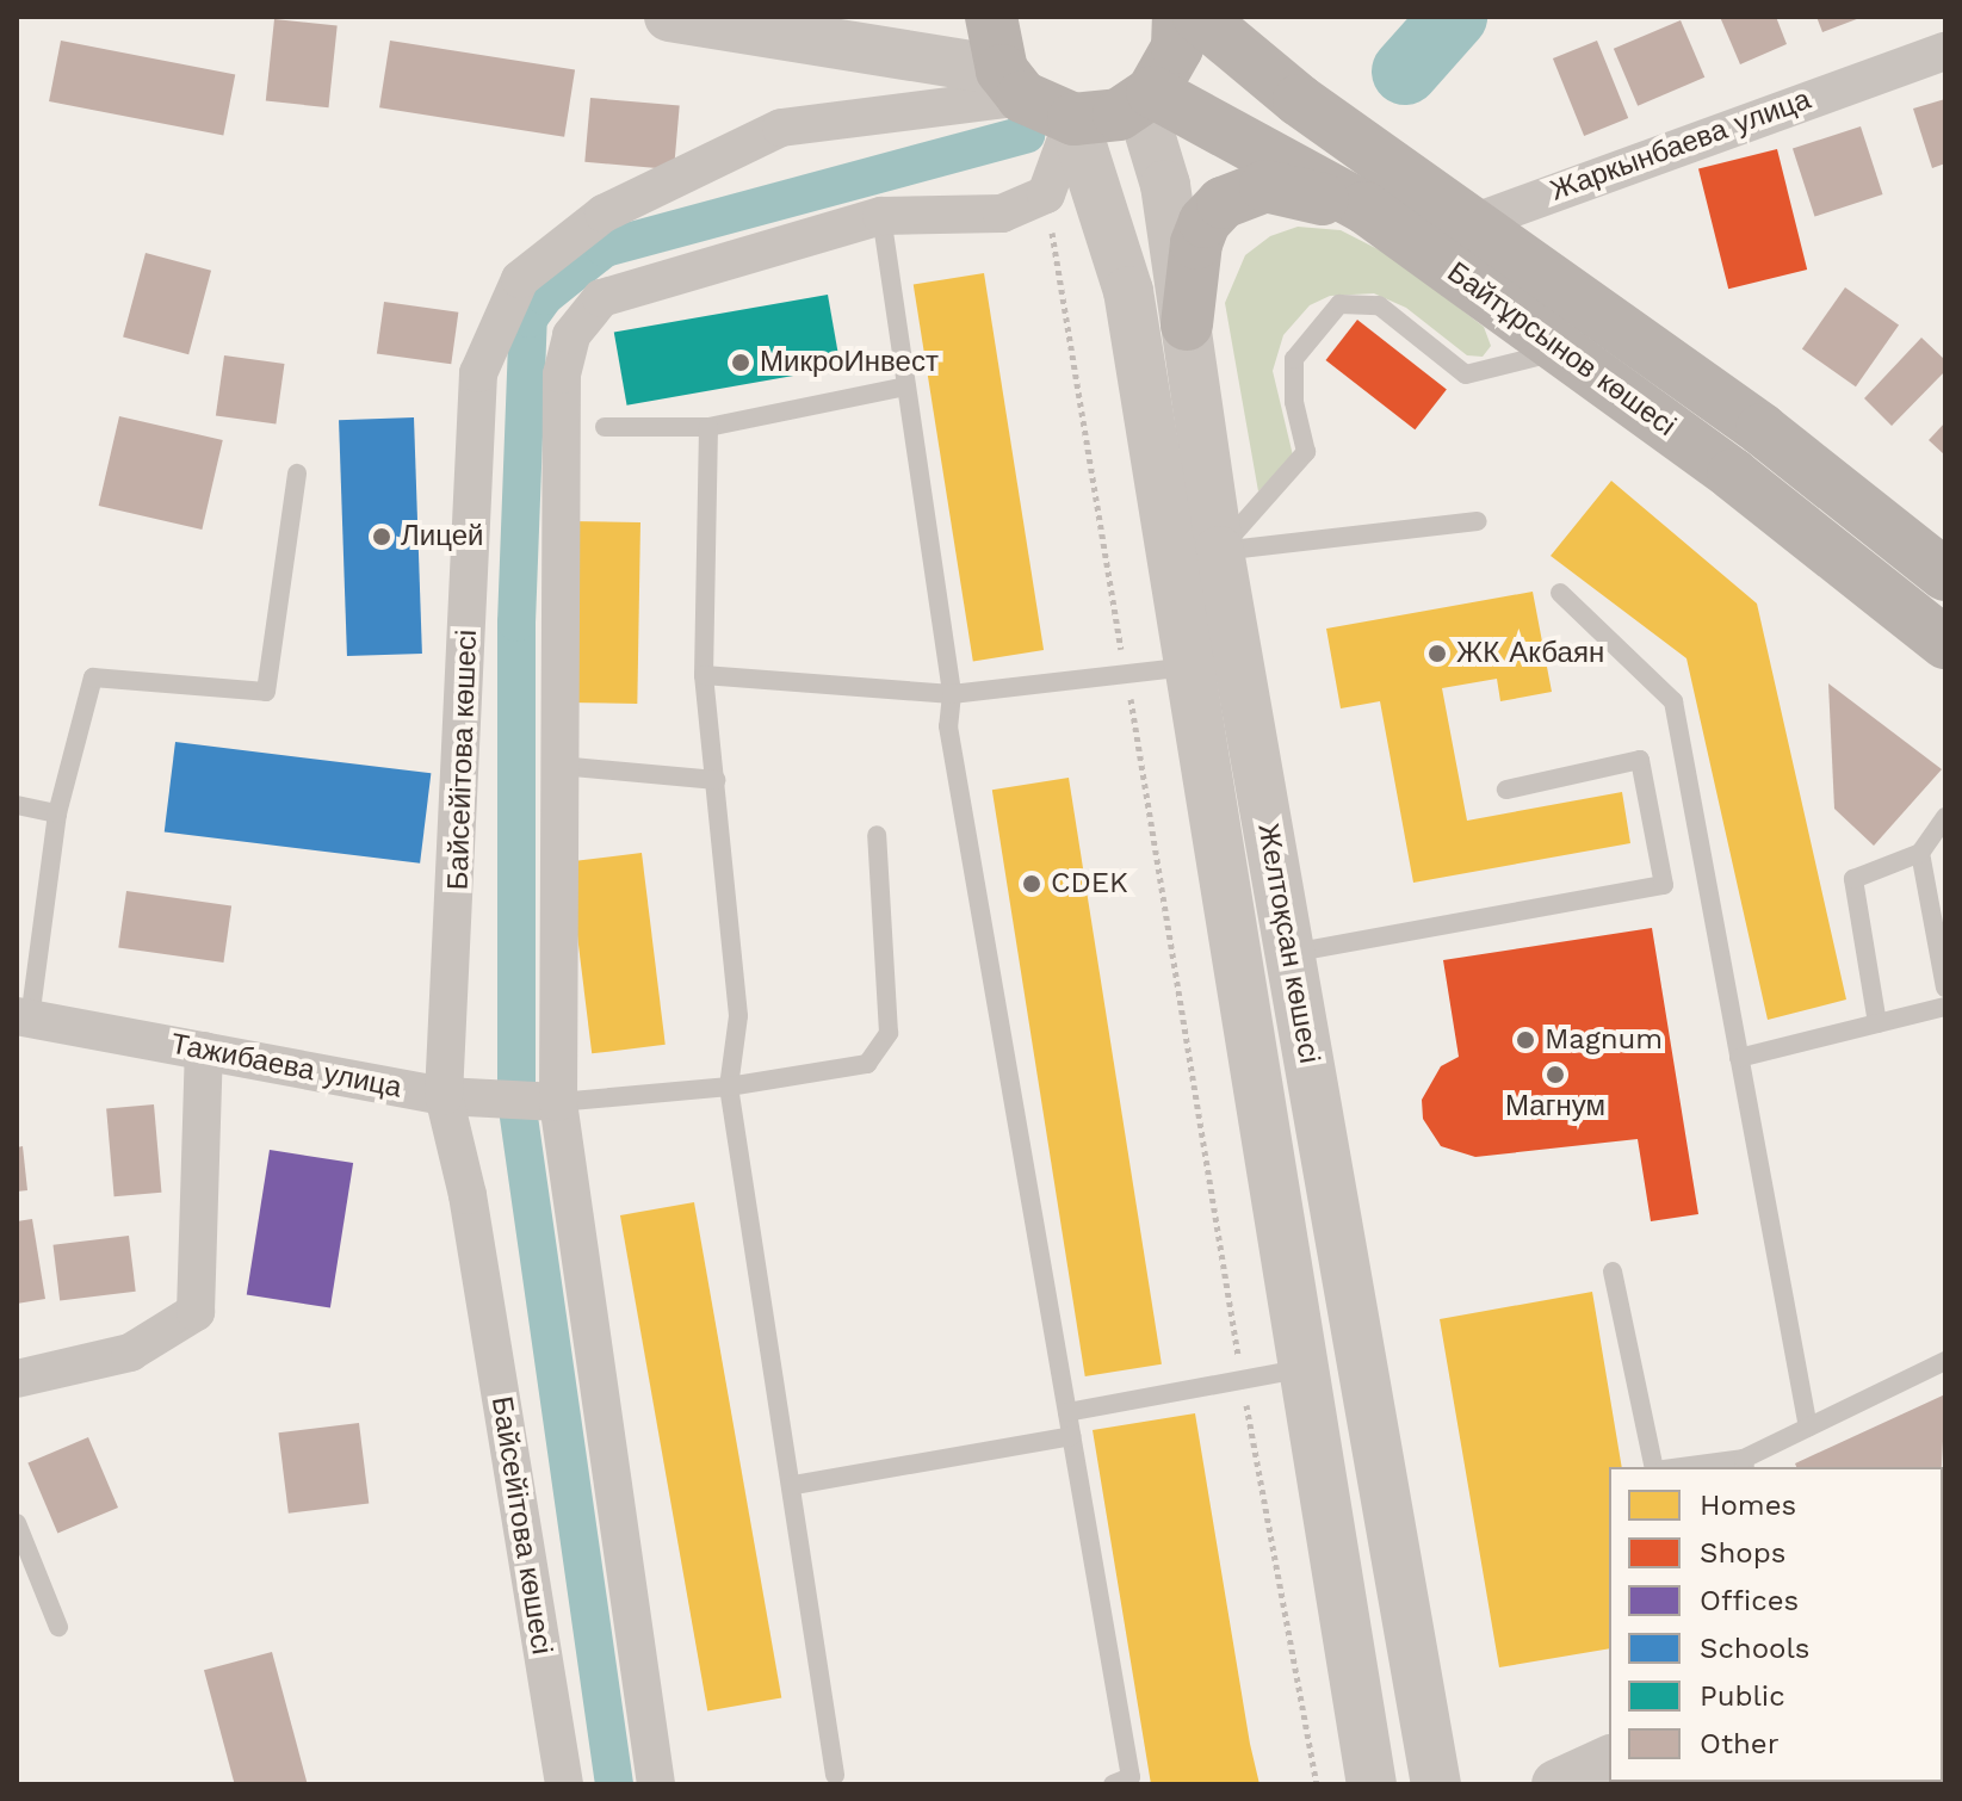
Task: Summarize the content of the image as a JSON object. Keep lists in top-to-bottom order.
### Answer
{
  "streets": {
    "main road": ["Байтұрсынов көшесі"],
    "street": [
      "Жаркынбаева улица",
      "Байсейітова көшесі",
      "Желтоқсан көшесі",
      "Тажибаева улица"
    ]
  },
  "crossings": [
    ["Жаркынбаева улица", "Байтұрсынов көшесі"],
    ["Байтұрсынов көшесі", "Желтоқсан көшесі"],
    ["Байсейітова көшесі", "Тажибаева улица"]
  ],
  "places": [
    "МикроИнвест",
    "Лицей",
    "ЖК Акбаян",
    "CDEK",
    "Magnum",
    "Магнум"
  ],
  "legend": [
    "Homes",
    "Shops",
    "Offices",
    "Schools",
    "Public",
    "Other"
  ]
}
